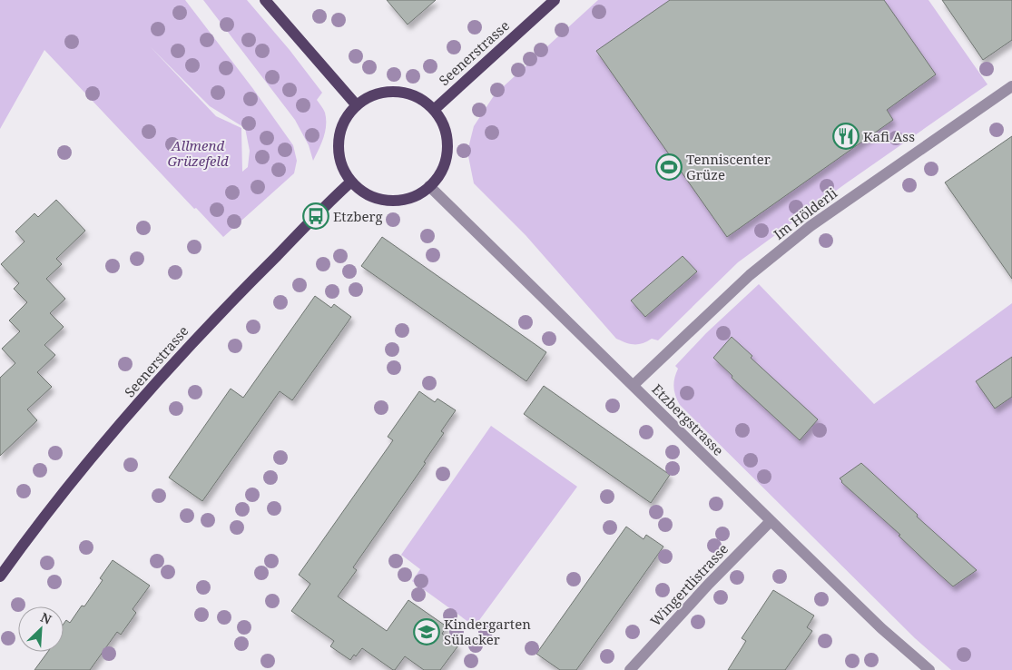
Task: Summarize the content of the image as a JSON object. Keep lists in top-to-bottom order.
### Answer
{
  "streets": {
    "main road": ["Seenerstrasse"],
    "street": ["Im Hölderli", "Etzbergstrasse", "Wingertlistrasse"]
  },
  "crossings": [
    ["Seenerstrasse", "Etzbergstrasse"],
    ["Im Hölderli", "Etzbergstrasse"],
    ["Etzbergstrasse", "Wingertlistrasse"]
  ],
  "parks": ["Allmend Grüzefeld"],
  "places": {
    "restaurant": ["Kafi Ass"],
    "sports": ["Tenniscenter Grüze"],
    "bus stop": ["Etzberg"],
    "school or university": ["Kindergarten Sülacker"]
  },
  "north": "top right"
}
